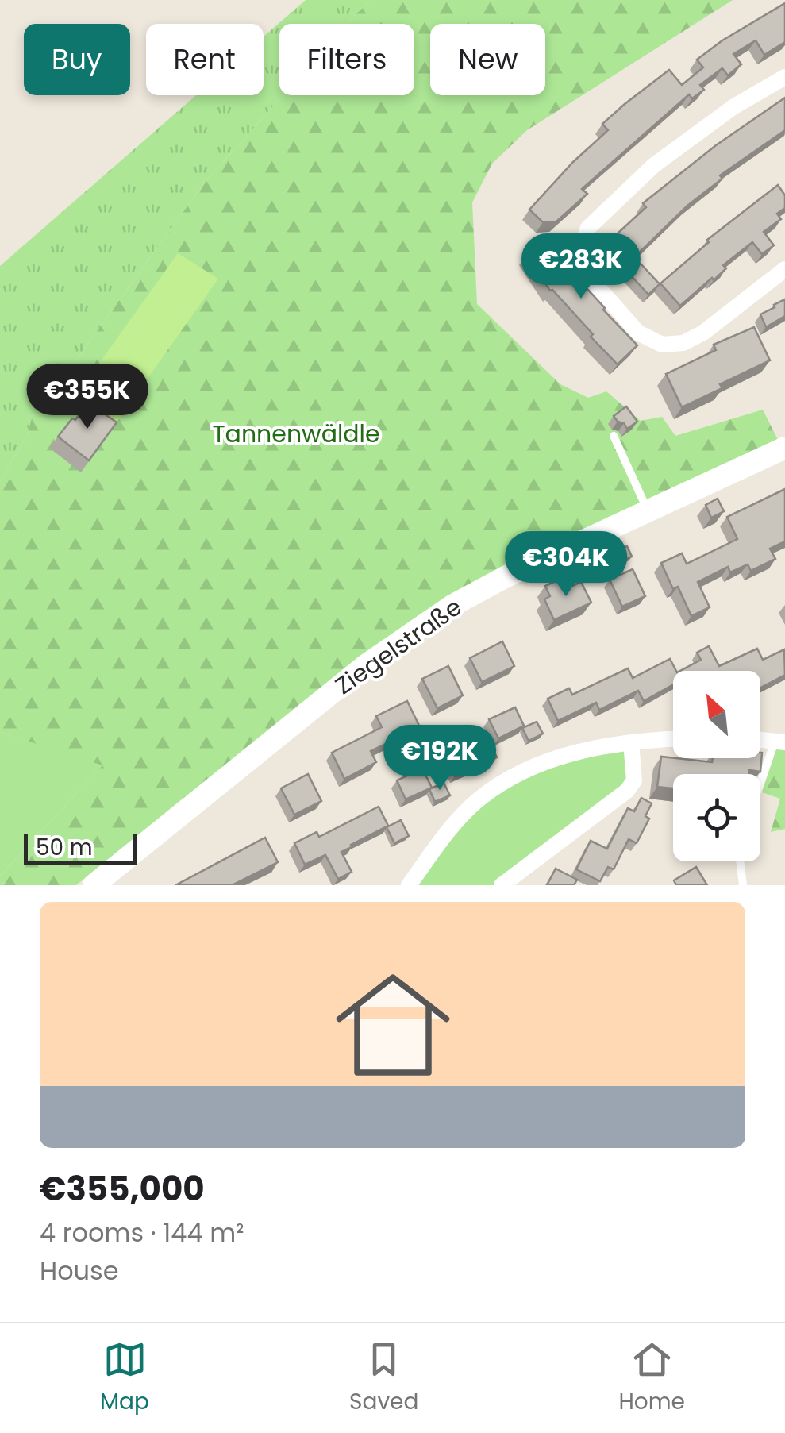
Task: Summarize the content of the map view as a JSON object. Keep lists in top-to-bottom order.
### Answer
{
  "streets": {
    "main road": ["Ziegelstraße"]
  },
  "parks": ["Tannenwäldle"],
  "scale_bar": "50 m",
  "north": "top left",
  "page": {
    "chip": [
      "Buy",
      "Rent",
      "Filters",
      "New"
    ],
    "price": [
      "€283K",
      "€355K",
      "€304K",
      "€192K"
    ],
    "scale": "50 m",
    "list": [
      {
        "name": "€355,000",
        "note": "4 rooms · 144 m² · House"
      }
    ],
    "tabs": ["Map", "Saved", "Home"]
  }
}
